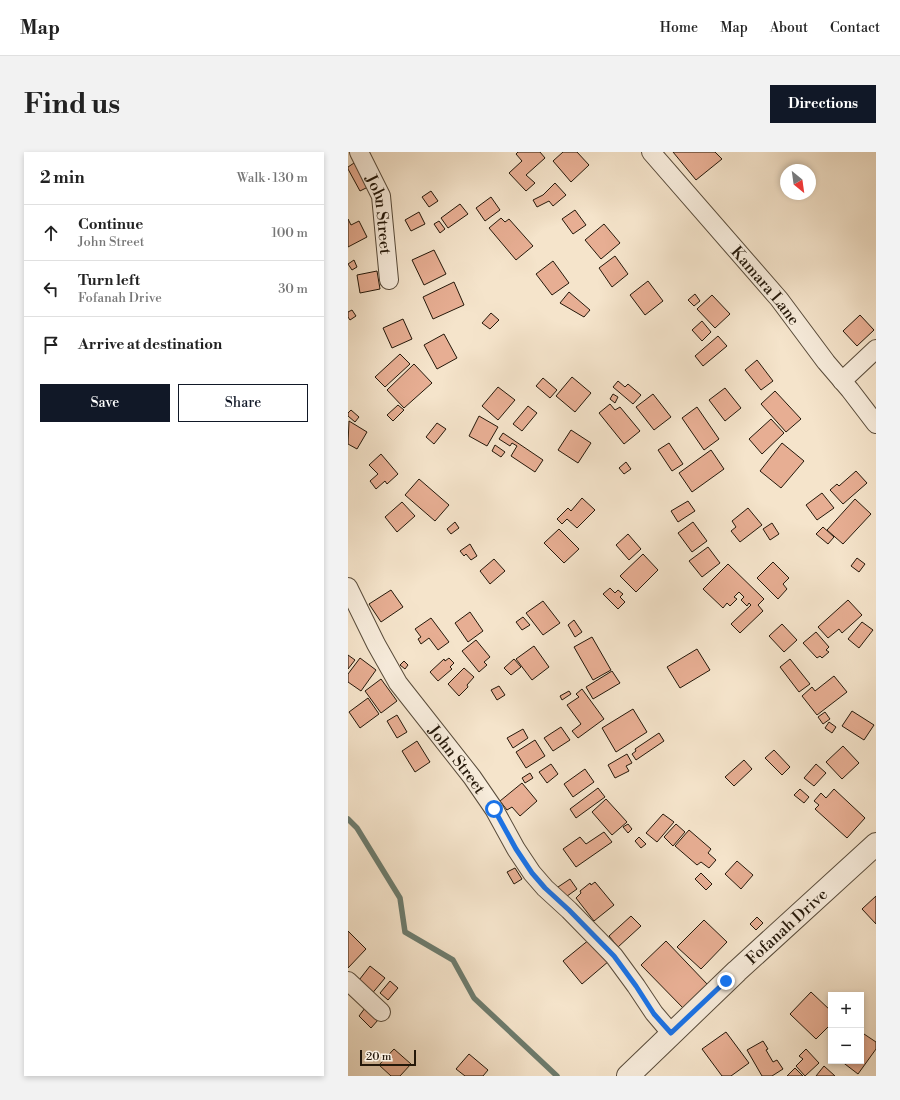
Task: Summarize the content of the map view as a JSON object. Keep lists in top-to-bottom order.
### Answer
{
  "streets": {
    "street": ["John Street", "Kamara Lane", "Fofanah Drive"]
  },
  "crossings": [
    ["John Street", "Fofanah Drive"]
  ],
  "scale_bar": "20 m",
  "north": "bottom right",
  "page": {
    "header": "Map",
    "nav": [
      "Home",
      "Map",
      "About",
      "Contact"
    ],
    "buttons": [
      "Directions",
      ["Save", "Share"]
    ],
    "title": "Find us",
    "heading": ["2 min", "Walk · 130 m"],
    "list": [
      ["Continue", "John Street", "100 m"],
      ["Turn left", "Fofanah Drive", "30 m"],
      "Arrive at destination"
    ],
    "map_buttons": ["+", "−"],
    "scale": "20 m"
  }
}
